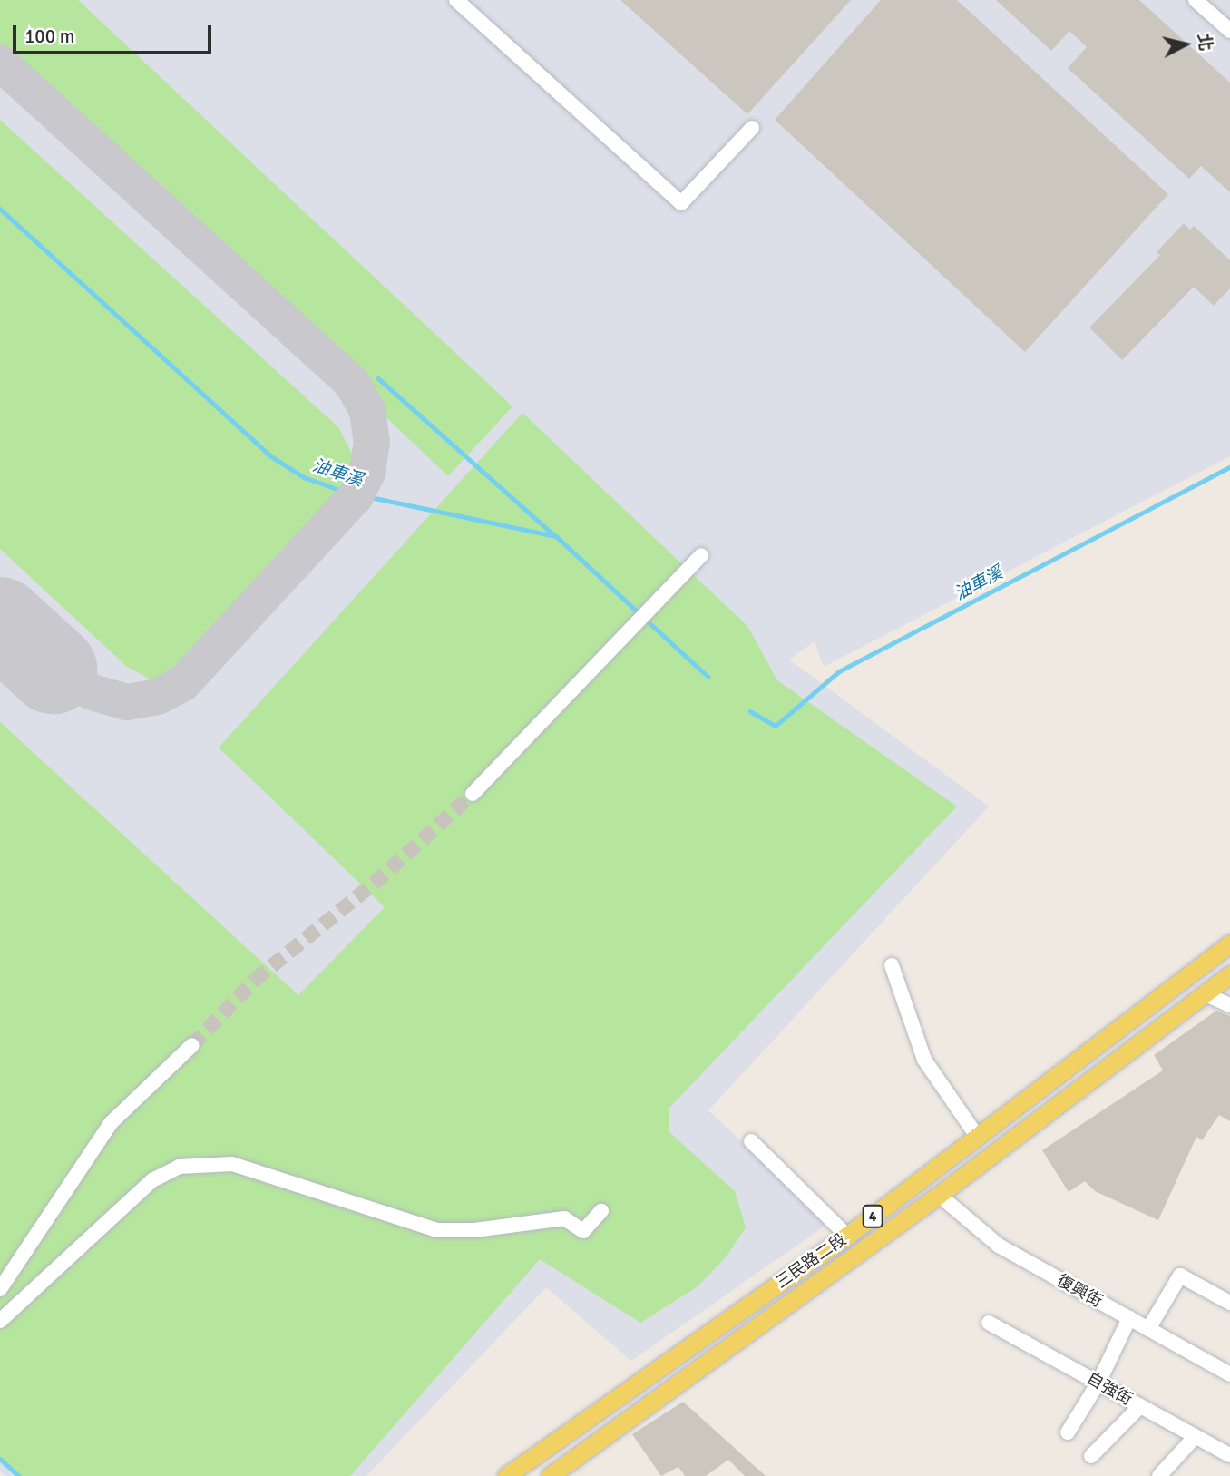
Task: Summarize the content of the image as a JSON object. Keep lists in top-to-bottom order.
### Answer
{
  "streets": {
    "main road": ["4", "三民路二段"],
    "street": ["復興街", "自強街"]
  },
  "crossings": [
    ["三民路二段", "復興街"]
  ],
  "water": ["油車溪"],
  "scale_bar": "100 m",
  "north": "right"
}
